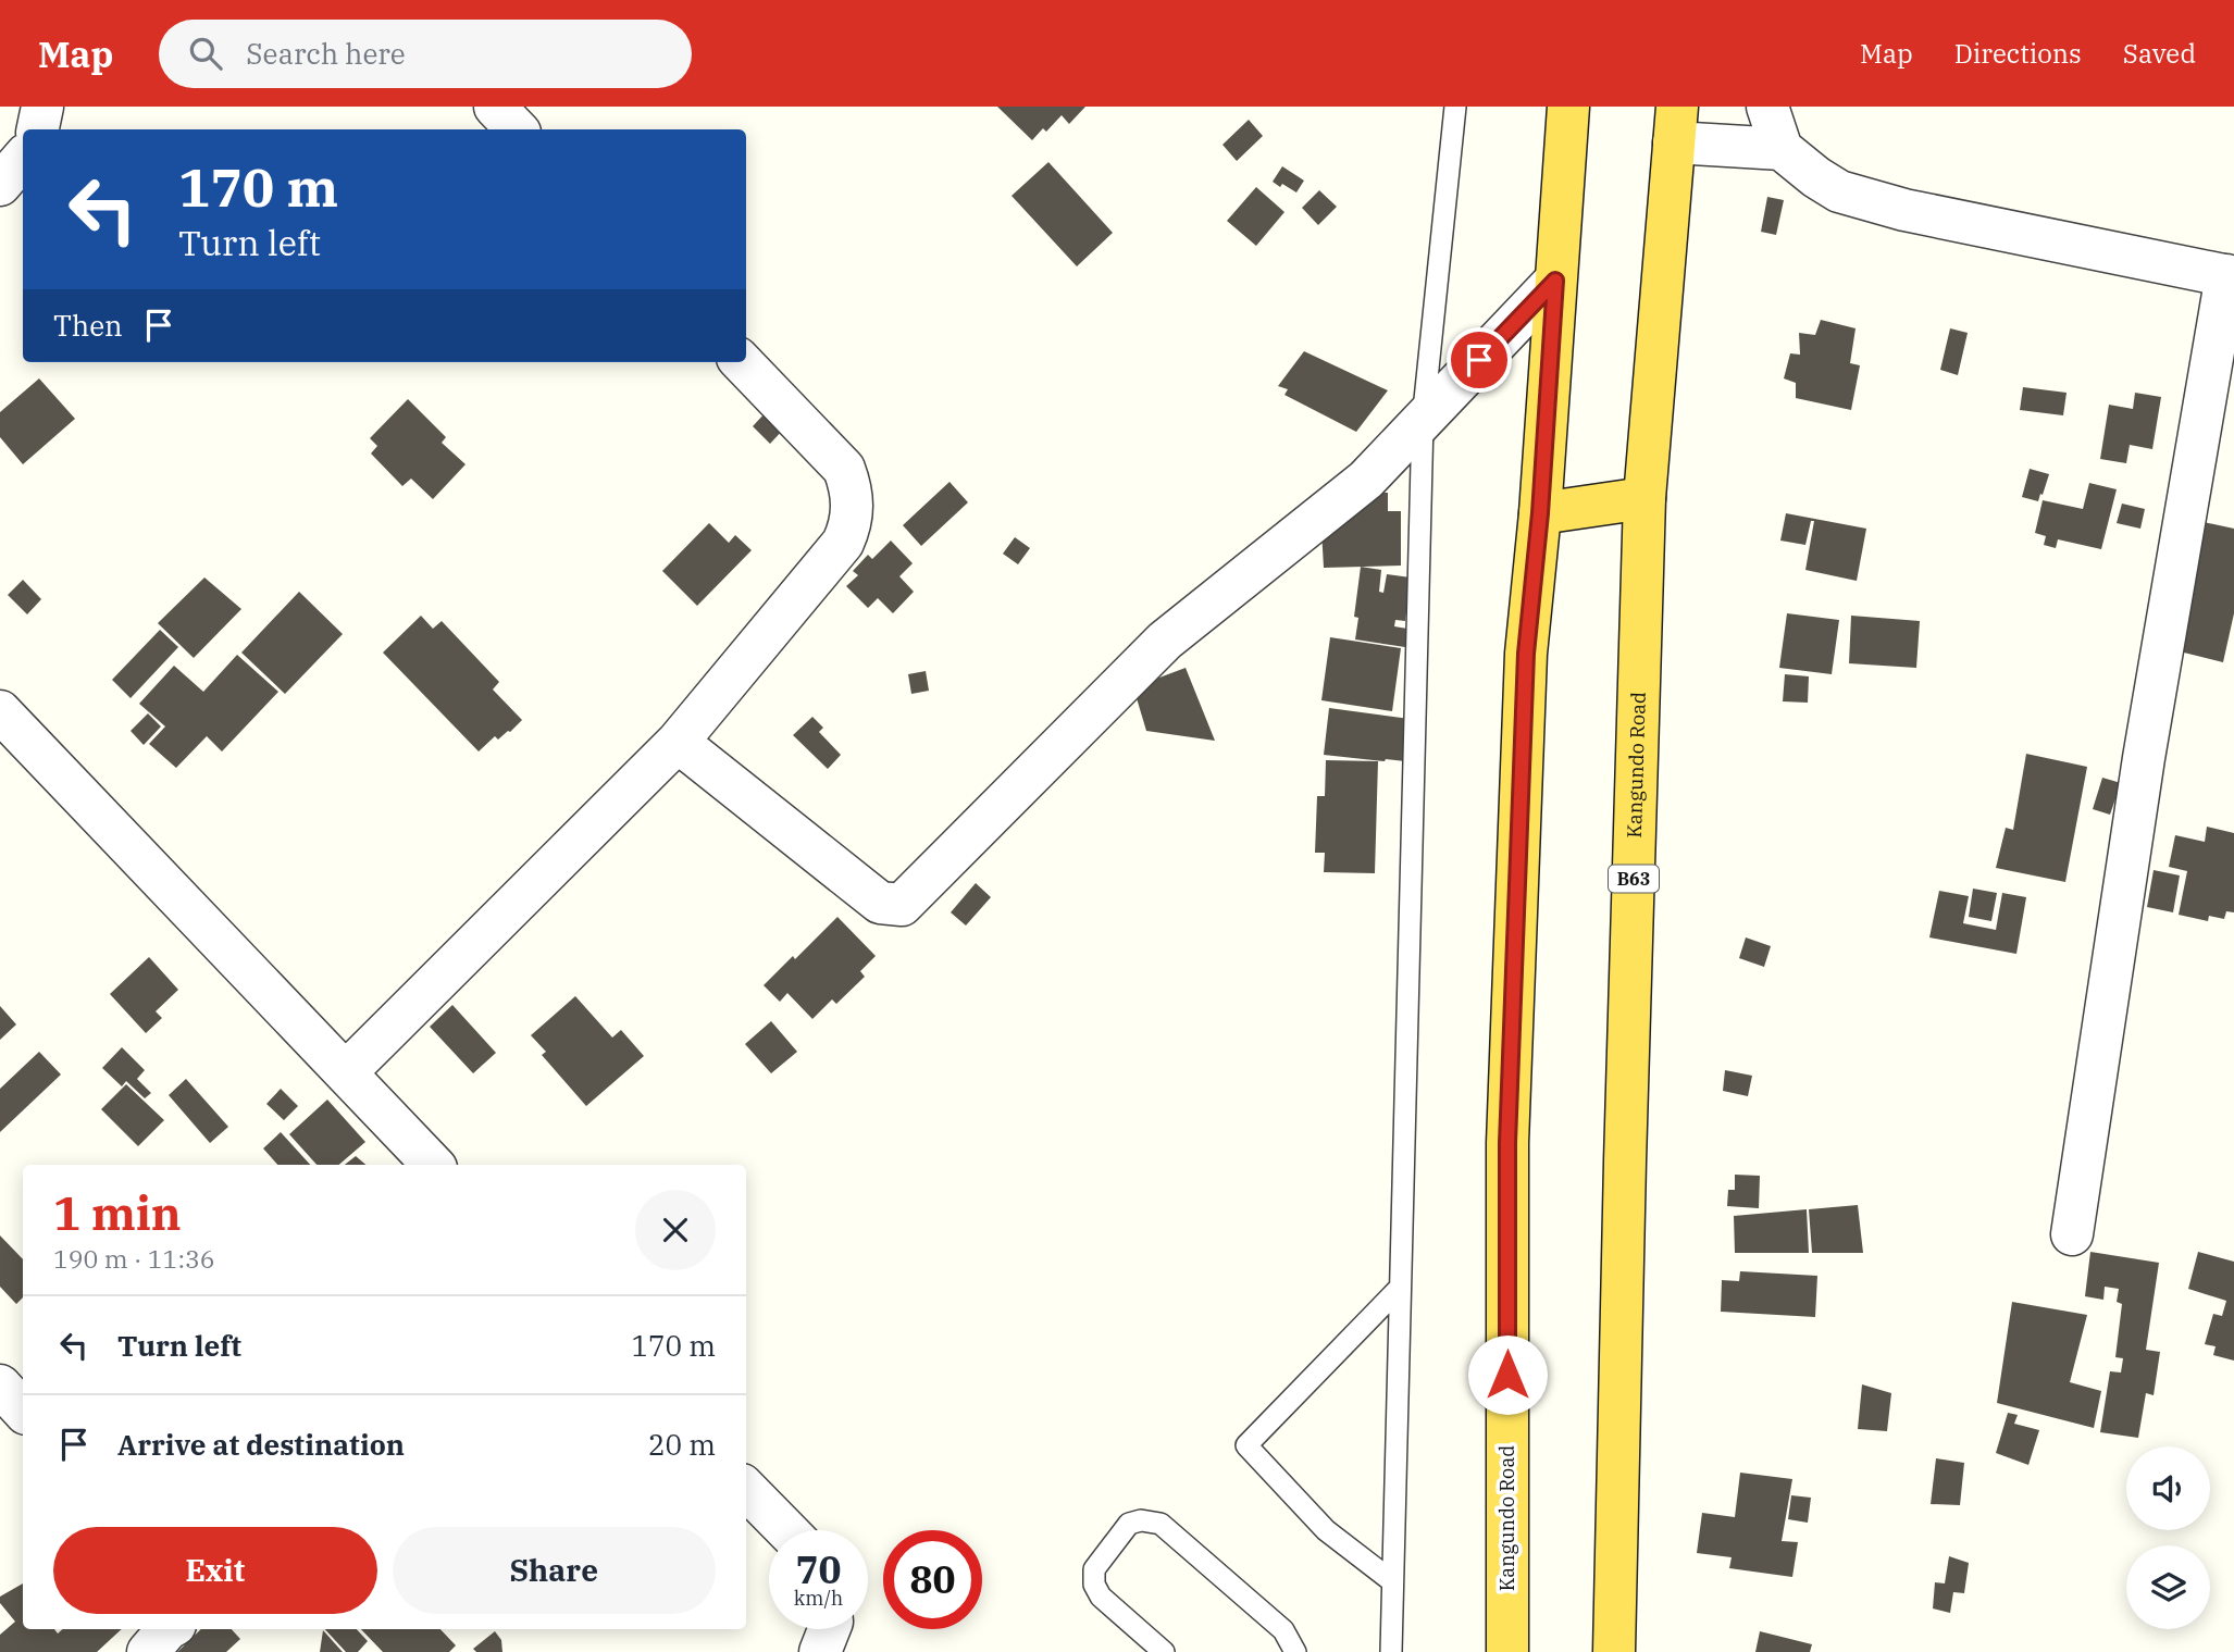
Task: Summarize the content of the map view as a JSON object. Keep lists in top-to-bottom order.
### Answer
{
  "streets": {
    "highway": ["Kangundo Road", "B63"]
  },
  "page": {
    "header": "Map",
    "search": "Search here",
    "nav": ["Map", "Directions", "Saved"],
    "turn": ["170 m", "Turn left"],
    "then": "Then",
    "heading": ["1 min", "190 m · 11:36"],
    "list": [
      {
        "name": "Turn left",
        "value": "170 m"
      },
      {
        "name": "Arrive at destination",
        "value": "20 m"
      }
    ],
    "buttons": ["Exit", "Share"],
    "speed": "70 km/h",
    "limit": "80"
  }
}
